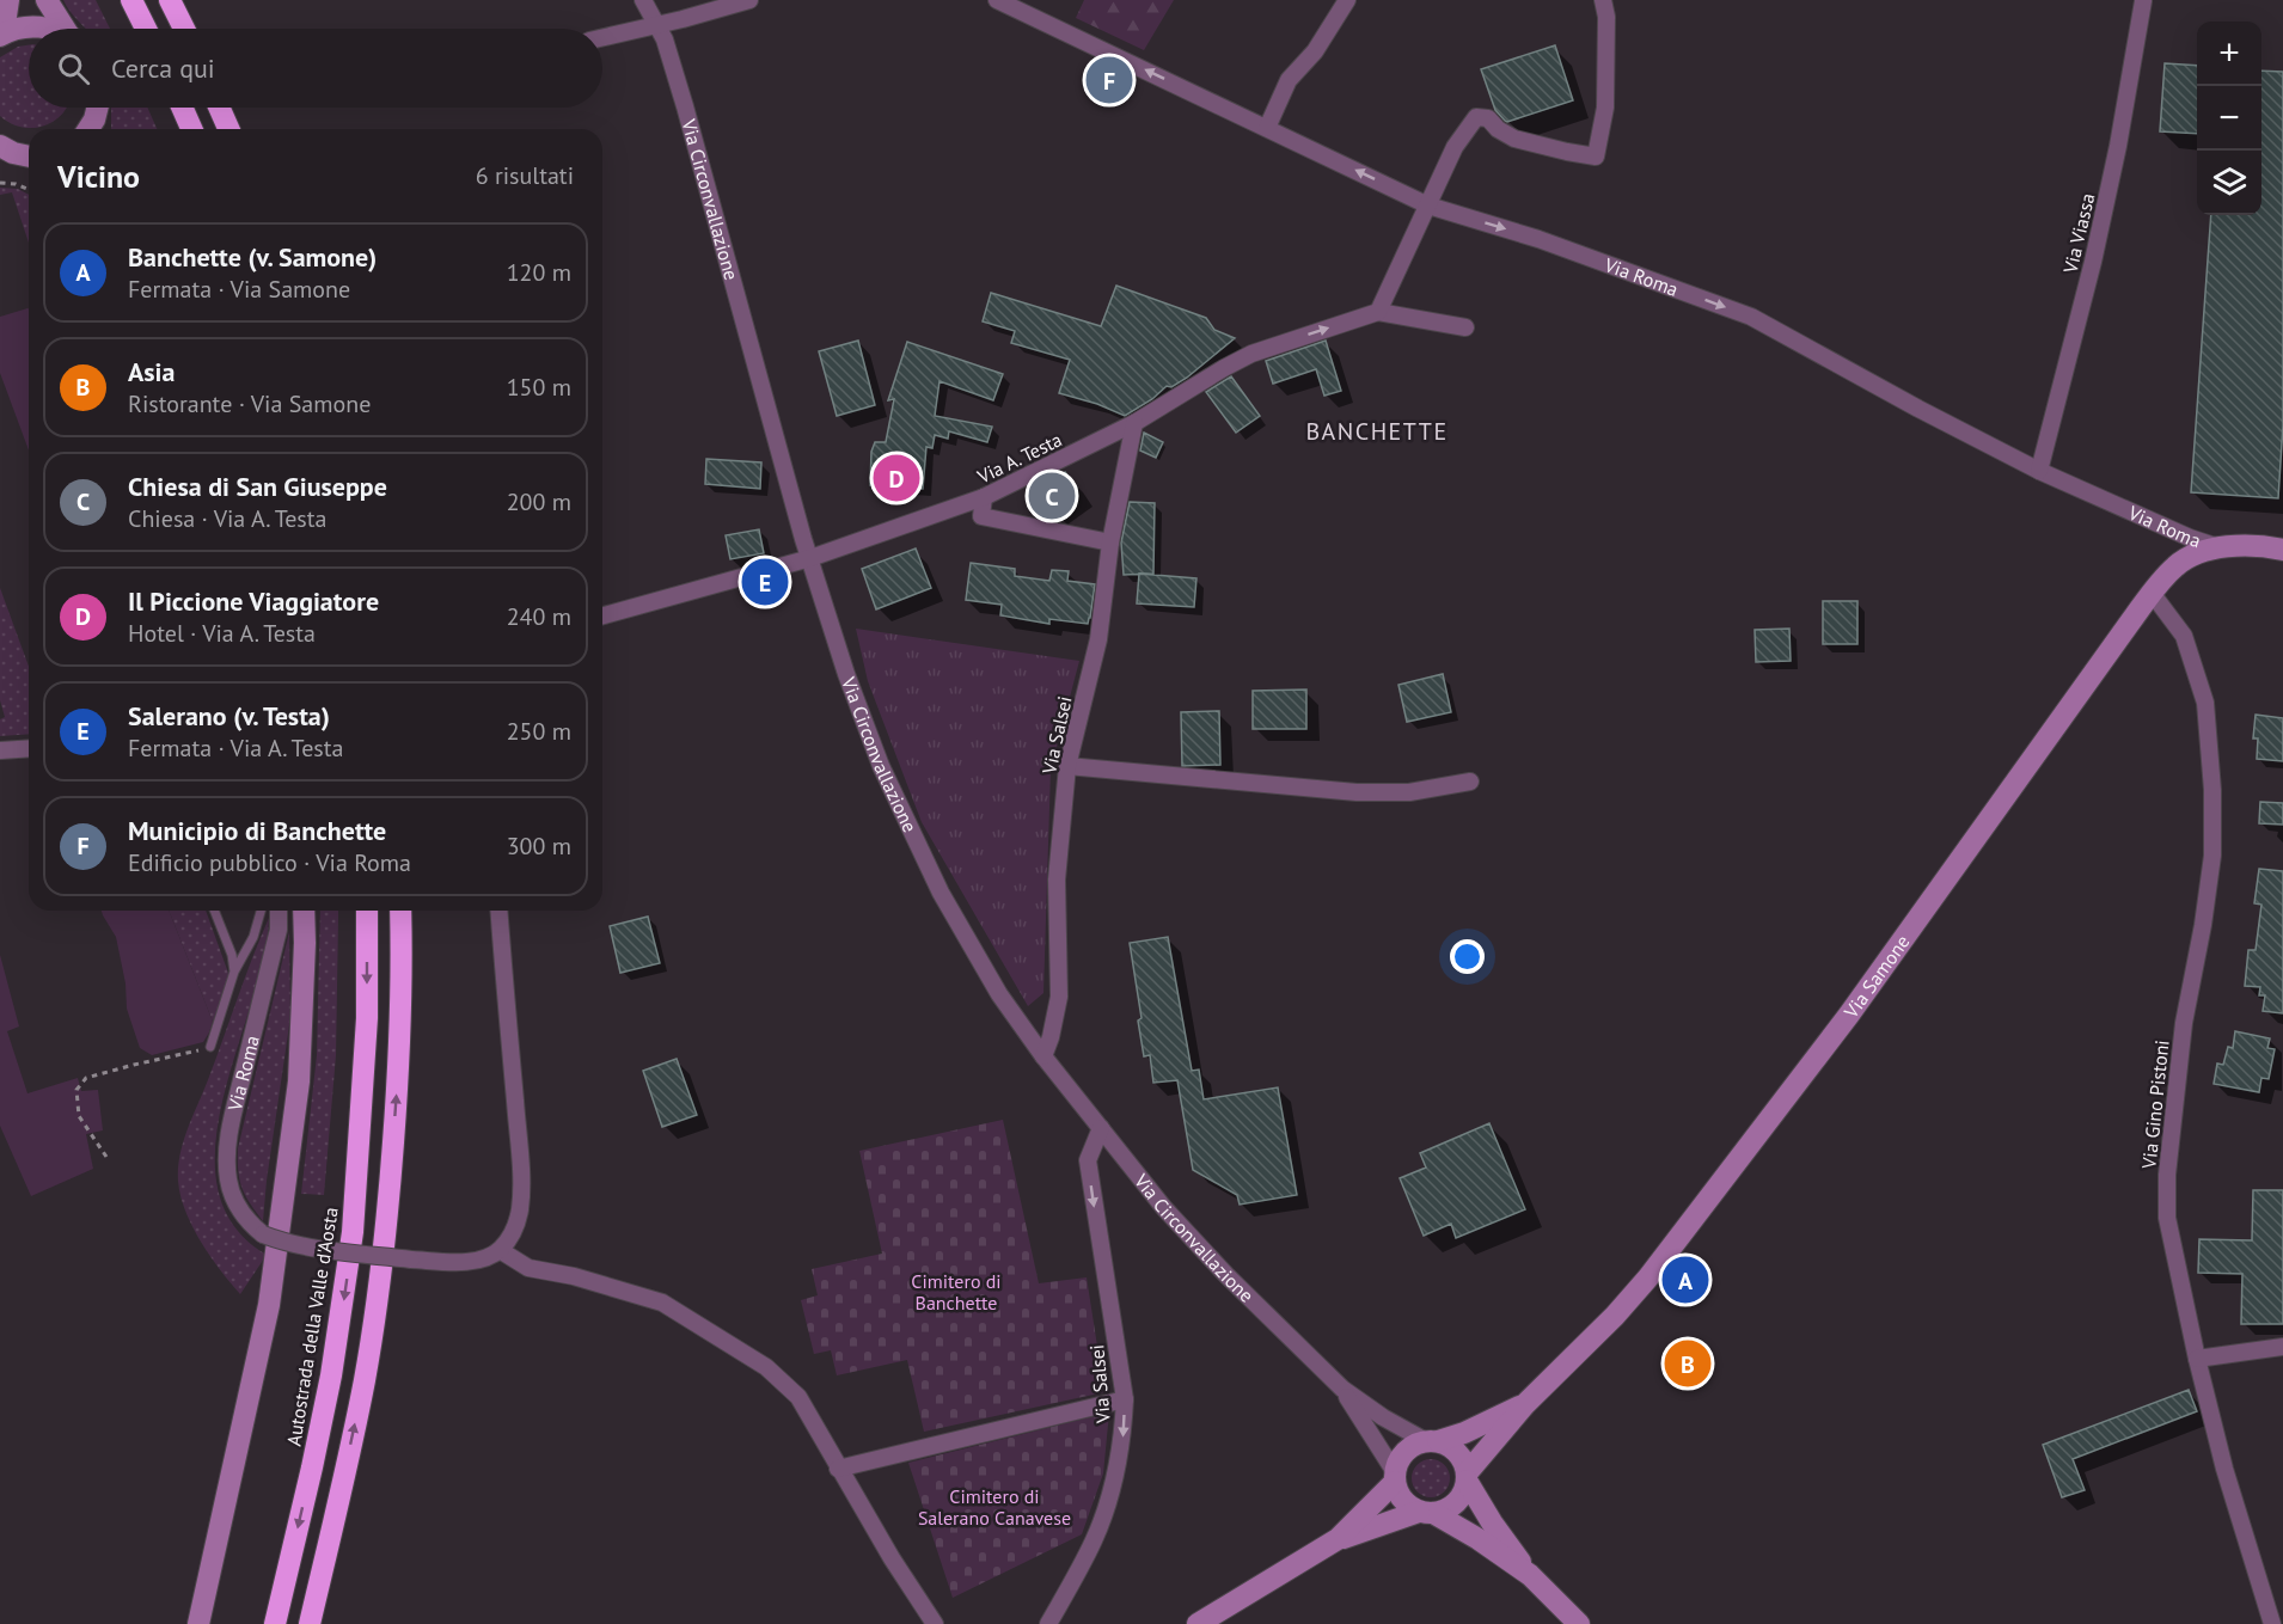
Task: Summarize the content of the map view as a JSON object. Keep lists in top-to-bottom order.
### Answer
{
  "streets": {
    "highway": ["Autostrada della Valle d'Aosta"],
    "main road": ["Via Roma", "Via Samone"],
    "street": [
      "Via Circonvallazione",
      "Via Viassa",
      "Via A. Testa",
      "Via Salsei",
      "Via Gino Pistoni"
    ]
  },
  "crossings": [
    ["Via Circonvallazione", "Via A. Testa"],
    ["Via Circonvallazione", "Via Salsei"],
    ["Via Circonvallazione", "Via Samone"],
    ["Via Viassa", "Via Roma"],
    ["Via Roma", "Via Samone"],
    ["Via A. Testa", "Via Salsei"],
    ["Via Samone", "Via Gino Pistoni"]
  ],
  "one_way": ["Via Salsei"],
  "districts": ["BANCHETTE"],
  "parks": ["Cimitero di Banchette", "Cimitero di Salerano Canavese"],
  "page": {
    "map_buttons": ["+", "−"],
    "search": "Cerca qui",
    "pins": [
      "F",
      "D",
      "C",
      "E",
      "A",
      "B"
    ],
    "heading": ["Vicino", "6 risultati"],
    "list": [
      {
        "mark": "A",
        "name": "Banchette (v. Samone)",
        "note": "Fermata · Via Samone",
        "value": "120 m"
      },
      {
        "mark": "B",
        "name": "Asia",
        "note": "Ristorante · Via Samone",
        "value": "150 m"
      },
      {
        "mark": "C",
        "name": "Chiesa di San Giuseppe",
        "note": "Chiesa · Via A. Testa",
        "value": "200 m"
      },
      {
        "mark": "D",
        "name": "Il Piccione Viaggiatore",
        "note": "Hotel · Via A. Testa",
        "value": "240 m"
      },
      {
        "mark": "E",
        "name": "Salerano (v. Testa)",
        "note": "Fermata · Via A. Testa",
        "value": "250 m"
      },
      {
        "mark": "F",
        "name": "Municipio di Banchette",
        "note": "Edificio pubblico · Via Roma",
        "value": "300 m"
      }
    ]
  }
}
